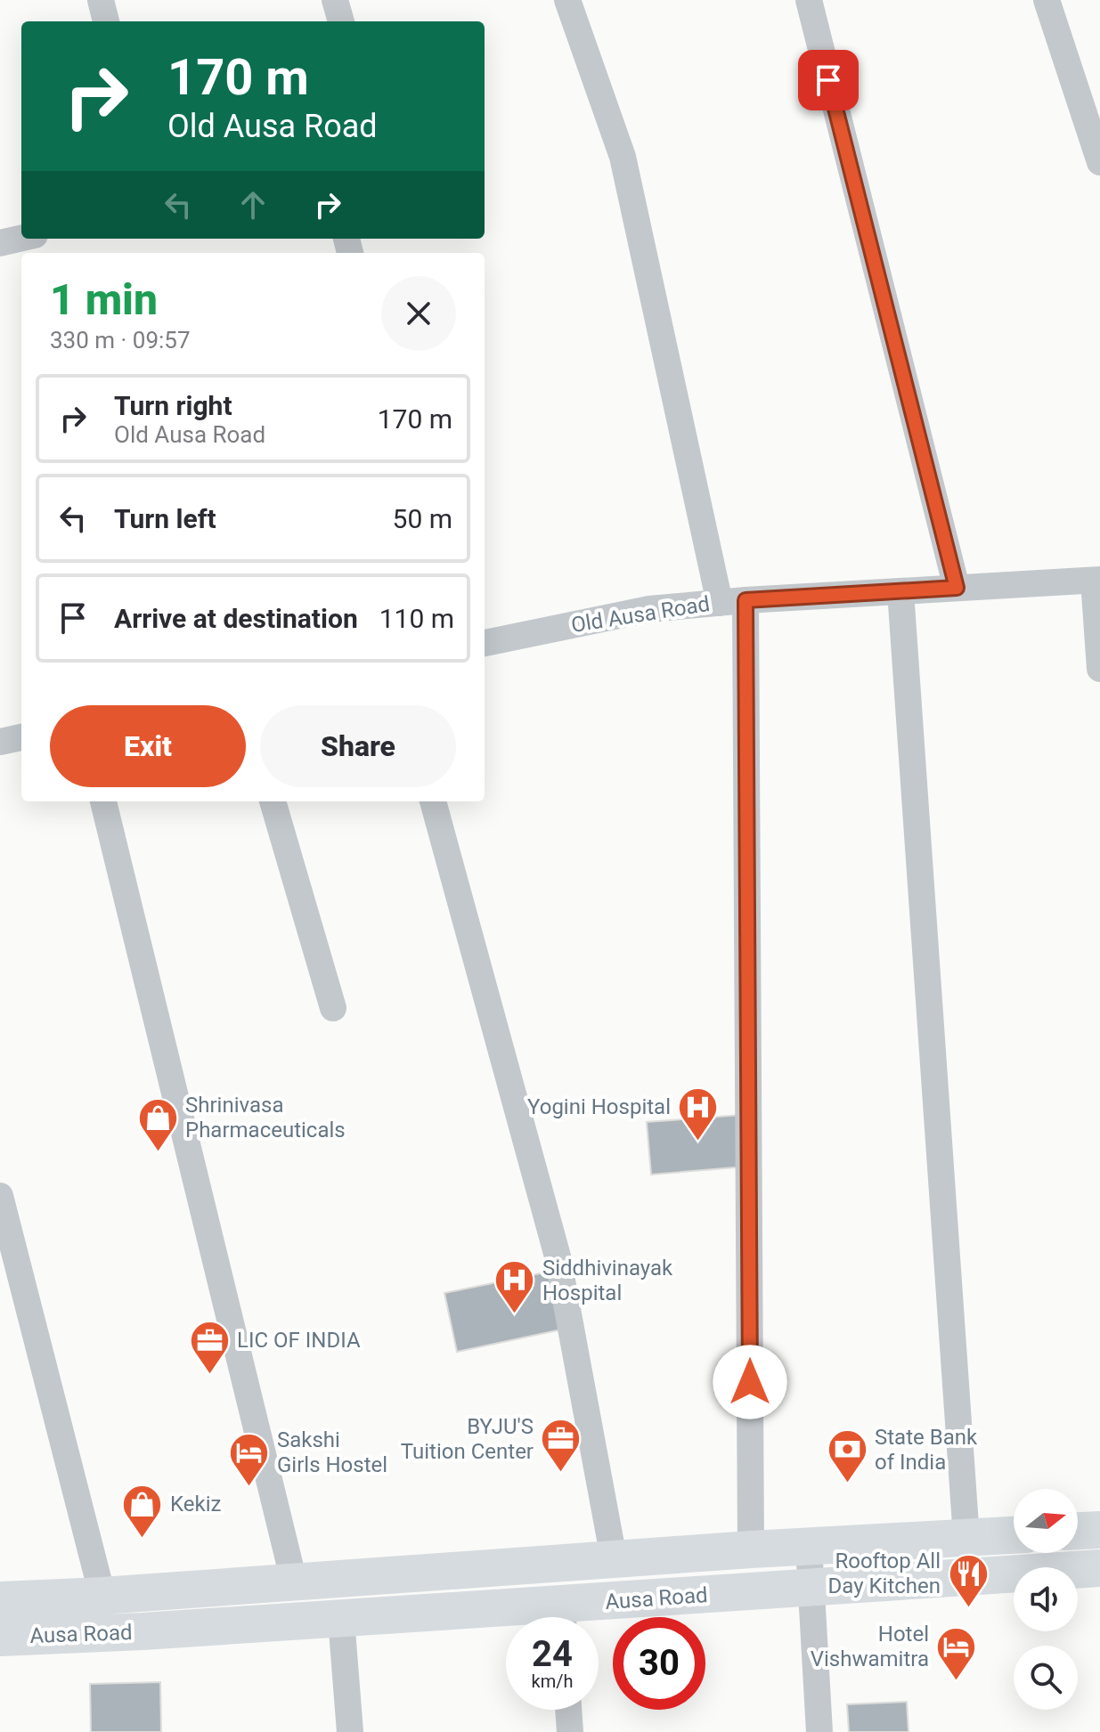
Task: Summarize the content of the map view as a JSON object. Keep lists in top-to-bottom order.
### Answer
{
  "streets": {
    "main road": ["Ausa Road"],
    "street": ["Old Ausa Road"]
  },
  "places": {
    "hospital": ["Yogini Hospital", "Siddhivinayak Hospital"],
    "shop": ["Shrinivasa Pharmaceuticals", "Kekiz"],
    "office": ["LIC OF INDIA", "BYJU'S Tuition Center"],
    "bank": ["State Bank of India"],
    "hotel": ["Sakshi Girls Hostel", "Hotel Vishwamitra"],
    "restaurant": ["Rooftop All Day Kitchen"]
  },
  "north": "right",
  "page": {
    "turn": ["170 m", "Old Ausa Road"],
    "heading": ["1 min", "330 m · 09:57"],
    "list": [
      {
        "name": "Turn right",
        "note": "Old Ausa Road",
        "value": "170 m"
      },
      {
        "name": "Turn left",
        "value": "50 m"
      },
      {
        "name": "Arrive at destination",
        "value": "110 m"
      }
    ],
    "buttons": ["Exit", "Share"],
    "speed": "24 km/h",
    "limit": "30"
  }
}
